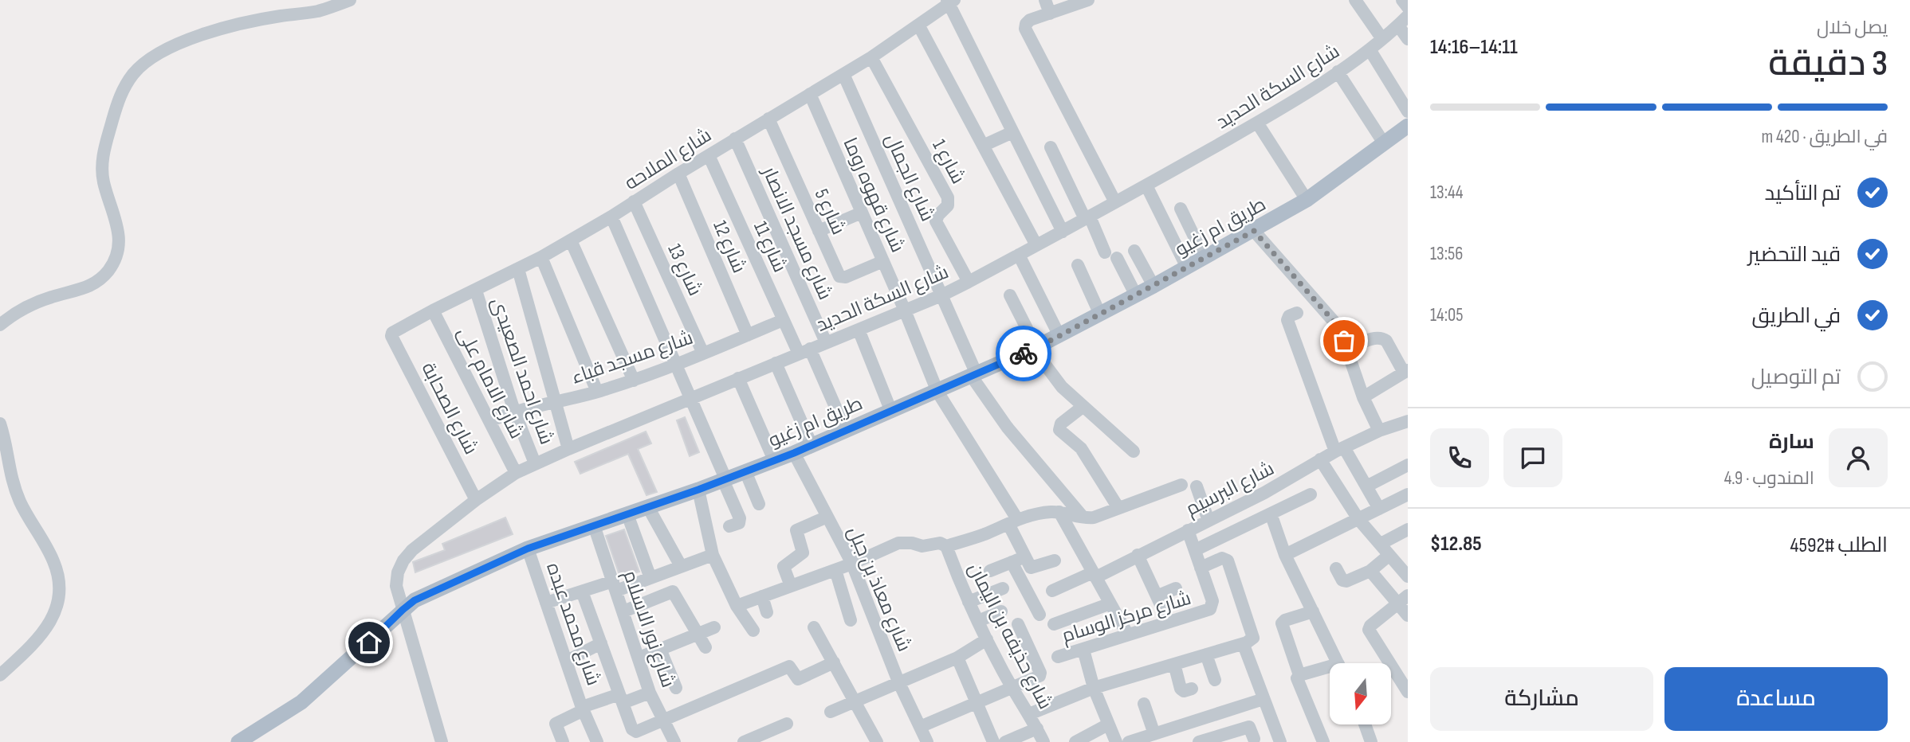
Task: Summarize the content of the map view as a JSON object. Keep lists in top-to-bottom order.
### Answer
{
  "streets": {
    "main road": ["طريق ام زغيو"],
    "street": [
      "شارع السكة الحديد",
      "شارع الملاحه",
      "شارع 1",
      "شارع الجمال",
      "شارع قهوه روما",
      "شارع 5",
      "شارع مسجد الانصار",
      "شارع 12",
      "شارع 11",
      "شارع 13",
      "شارع مسجد قباء",
      "شارع احمد الصعيدى",
      "شارع الامام على",
      "شارع الصحابة",
      "شارع البرسيم",
      "شارع معاذ بن جبل",
      "شارع مركز الوسام",
      "شارع محمد عبده",
      "شارع نور الاسلام",
      "شارع حذيفه بن اليمان"
    ]
  },
  "crossings": [
    ["شارع السكة الحديد", "شارع 1"],
    ["شارع السكة الحديد", "شارع الجمال"],
    ["شارع السكة الحديد", "شارع قهوه روما"],
    ["شارع السكة الحديد", "طريق ام زغيو"],
    ["شارع السكة الحديد", "شارع مسجد الانصار"],
    ["شارع السكة الحديد", "شارع 11"],
    ["شارع السكة الحديد", "شارع احمد الصعيدى"],
    ["شارع السكة الحديد", "شارع الامام على"],
    ["شارع السكة الحديد", "شارع الصحابة"],
    ["شارع الملاحه", "شارع 1"],
    ["شارع الملاحه", "شارع الجمال"],
    ["شارع الملاحه", "شارع قهوه روما"],
    ["شارع الملاحه", "شارع 5"],
    ["شارع الملاحه", "شارع مسجد الانصار"],
    ["شارع الملاحه", "شارع 12"],
    ["شارع الملاحه", "شارع 11"],
    ["شارع الملاحه", "شارع 13"],
    ["شارع الملاحه", "شارع احمد الصعيدى"],
    ["شارع الملاحه", "شارع الامام على"],
    ["شارع الملاحه", "شارع الصحابة"],
    ["شارع الجمال", "طريق ام زغيو"],
    ["شارع قهوه روما", "شارع 5"],
    ["شارع قهوه روما", "طريق ام زغيو"],
    ["طريق ام زغيو", "شارع 11"],
    ["طريق ام زغيو", "شارع معاذ بن جبل"],
    ["طريق ام زغيو", "شارع محمد عبده"],
    ["طريق ام زغيو", "شارع نور الاسلام"],
    ["شارع 12", "شارع مسجد قباء"],
    ["شارع 11", "شارع مسجد قباء"],
    ["شارع 13", "شارع مسجد قباء"],
    ["شارع مسجد قباء", "شارع احمد الصعيدى"],
    ["شارع مسجد قباء", "شارع الامام على"],
    ["شارع محمد عبده", "شارع نور الاسلام"]
  ],
  "north": "bottom",
  "page": {
    "heading": ["3 دقيقة", "يصل خلال", "14:11–14:16"],
    "panel": [
      "سارة",
      "المندوب · 4.9",
      "الطلب #4592",
      "$12.85"
    ],
    "bar": "في الطريق · 420 m",
    "list": [
      ["تم التأكيد", "13:44"],
      ["قيد التحضير", "13:56"],
      ["في الطريق", "14:05"],
      "تم التوصيل"
    ],
    "buttons": ["مساعدة", "مشاركة"]
  }
}
